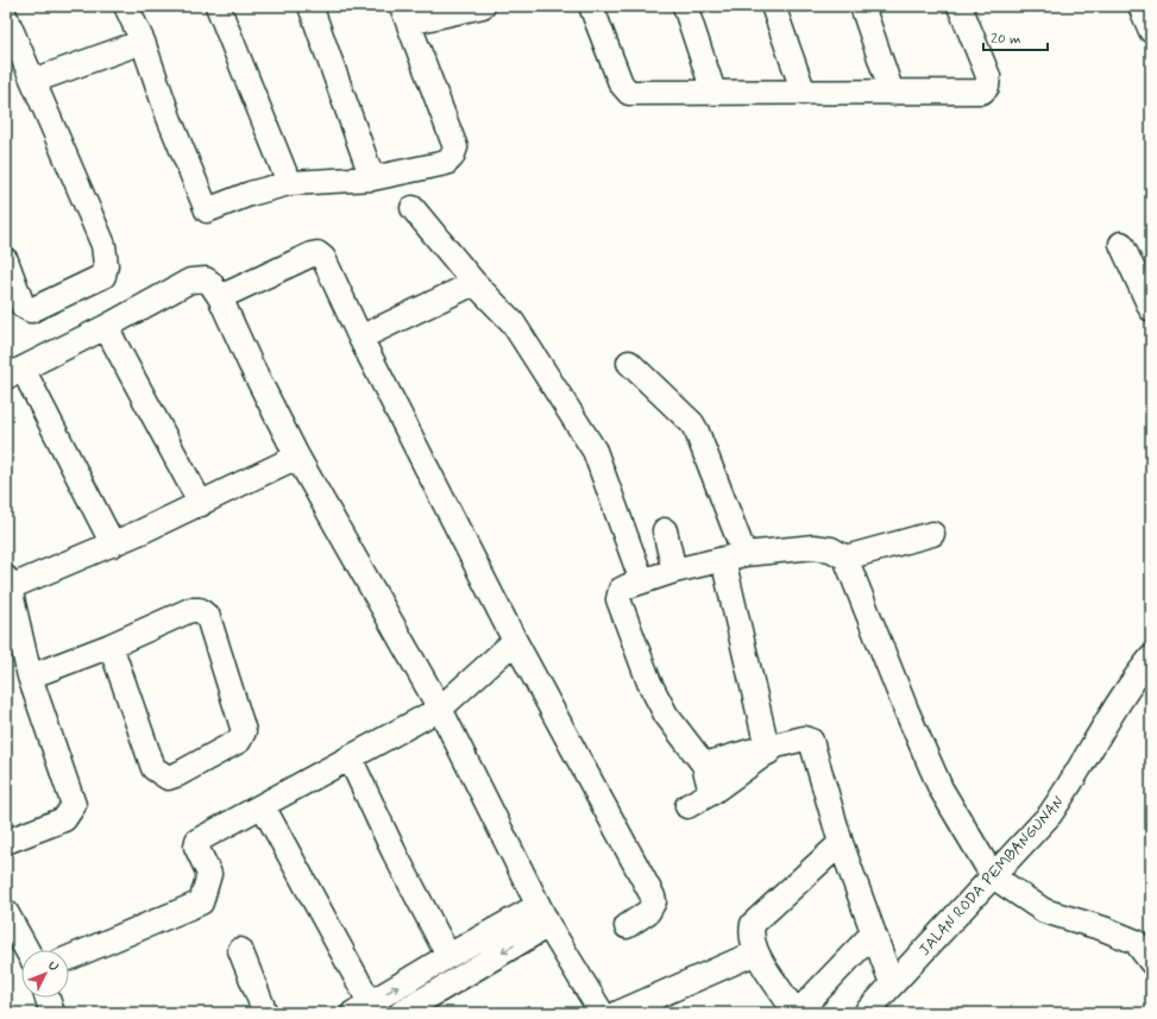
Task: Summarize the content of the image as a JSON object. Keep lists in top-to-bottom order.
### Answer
{
  "streets": {
    "street": ["JALAN RODA PEMBANGUNAN"]
  },
  "scale_bar": "20 m",
  "north": "top right"
}
